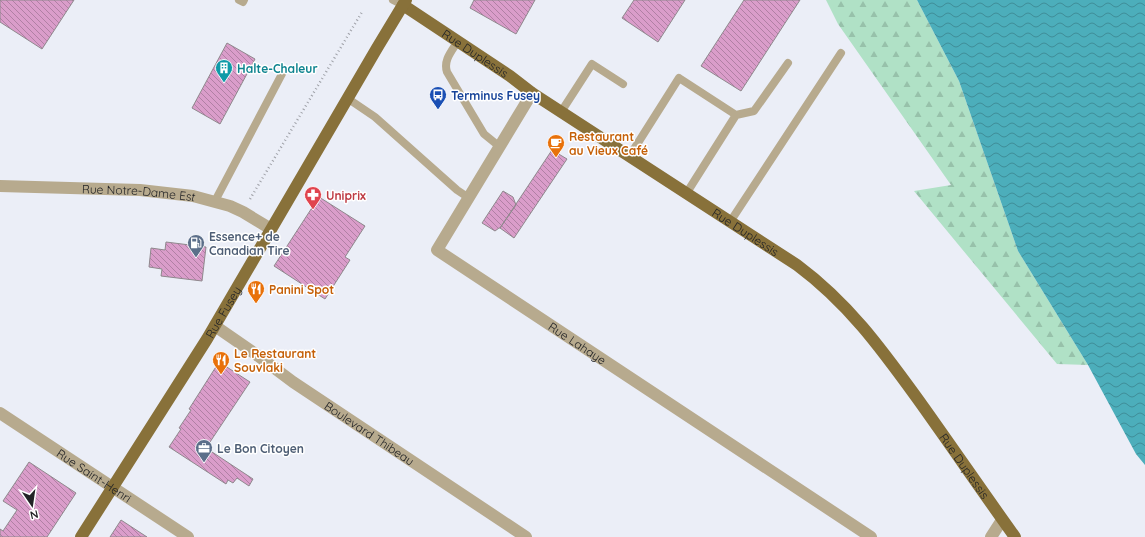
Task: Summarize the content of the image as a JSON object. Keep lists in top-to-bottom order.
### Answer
{
  "streets": {
    "main road": ["Rue Duplessis", "Rue Fusey"],
    "street": [
      "Rue Notre-Dame Est",
      "Rue Lahaye",
      "Boulevard Thibeau",
      "Rue Saint-Henri"
    ]
  },
  "crossings": [
    ["Rue Duplessis", "Rue Fusey"],
    ["Rue Duplessis", "Rue Lahaye"],
    ["Rue Notre-Dame Est", "Rue Fusey"],
    ["Rue Fusey", "Boulevard Thibeau"],
    ["Rue Fusey", "Rue Saint-Henri"]
  ],
  "places": {
    "building": ["Halte-Chaleur"],
    "bus stop": ["Terminus Fusey"],
    "cafe": ["Restaurant au Vieux Café"],
    "pharmacy": ["Uniprix"],
    "fuel station": ["Essence+ de Canadian Tire"],
    "restaurant": ["Panini Spot", "Le Restaurant Souvlaki"],
    "office": ["Le Bon Citoyen"]
  },
  "north": "bottom"
}
